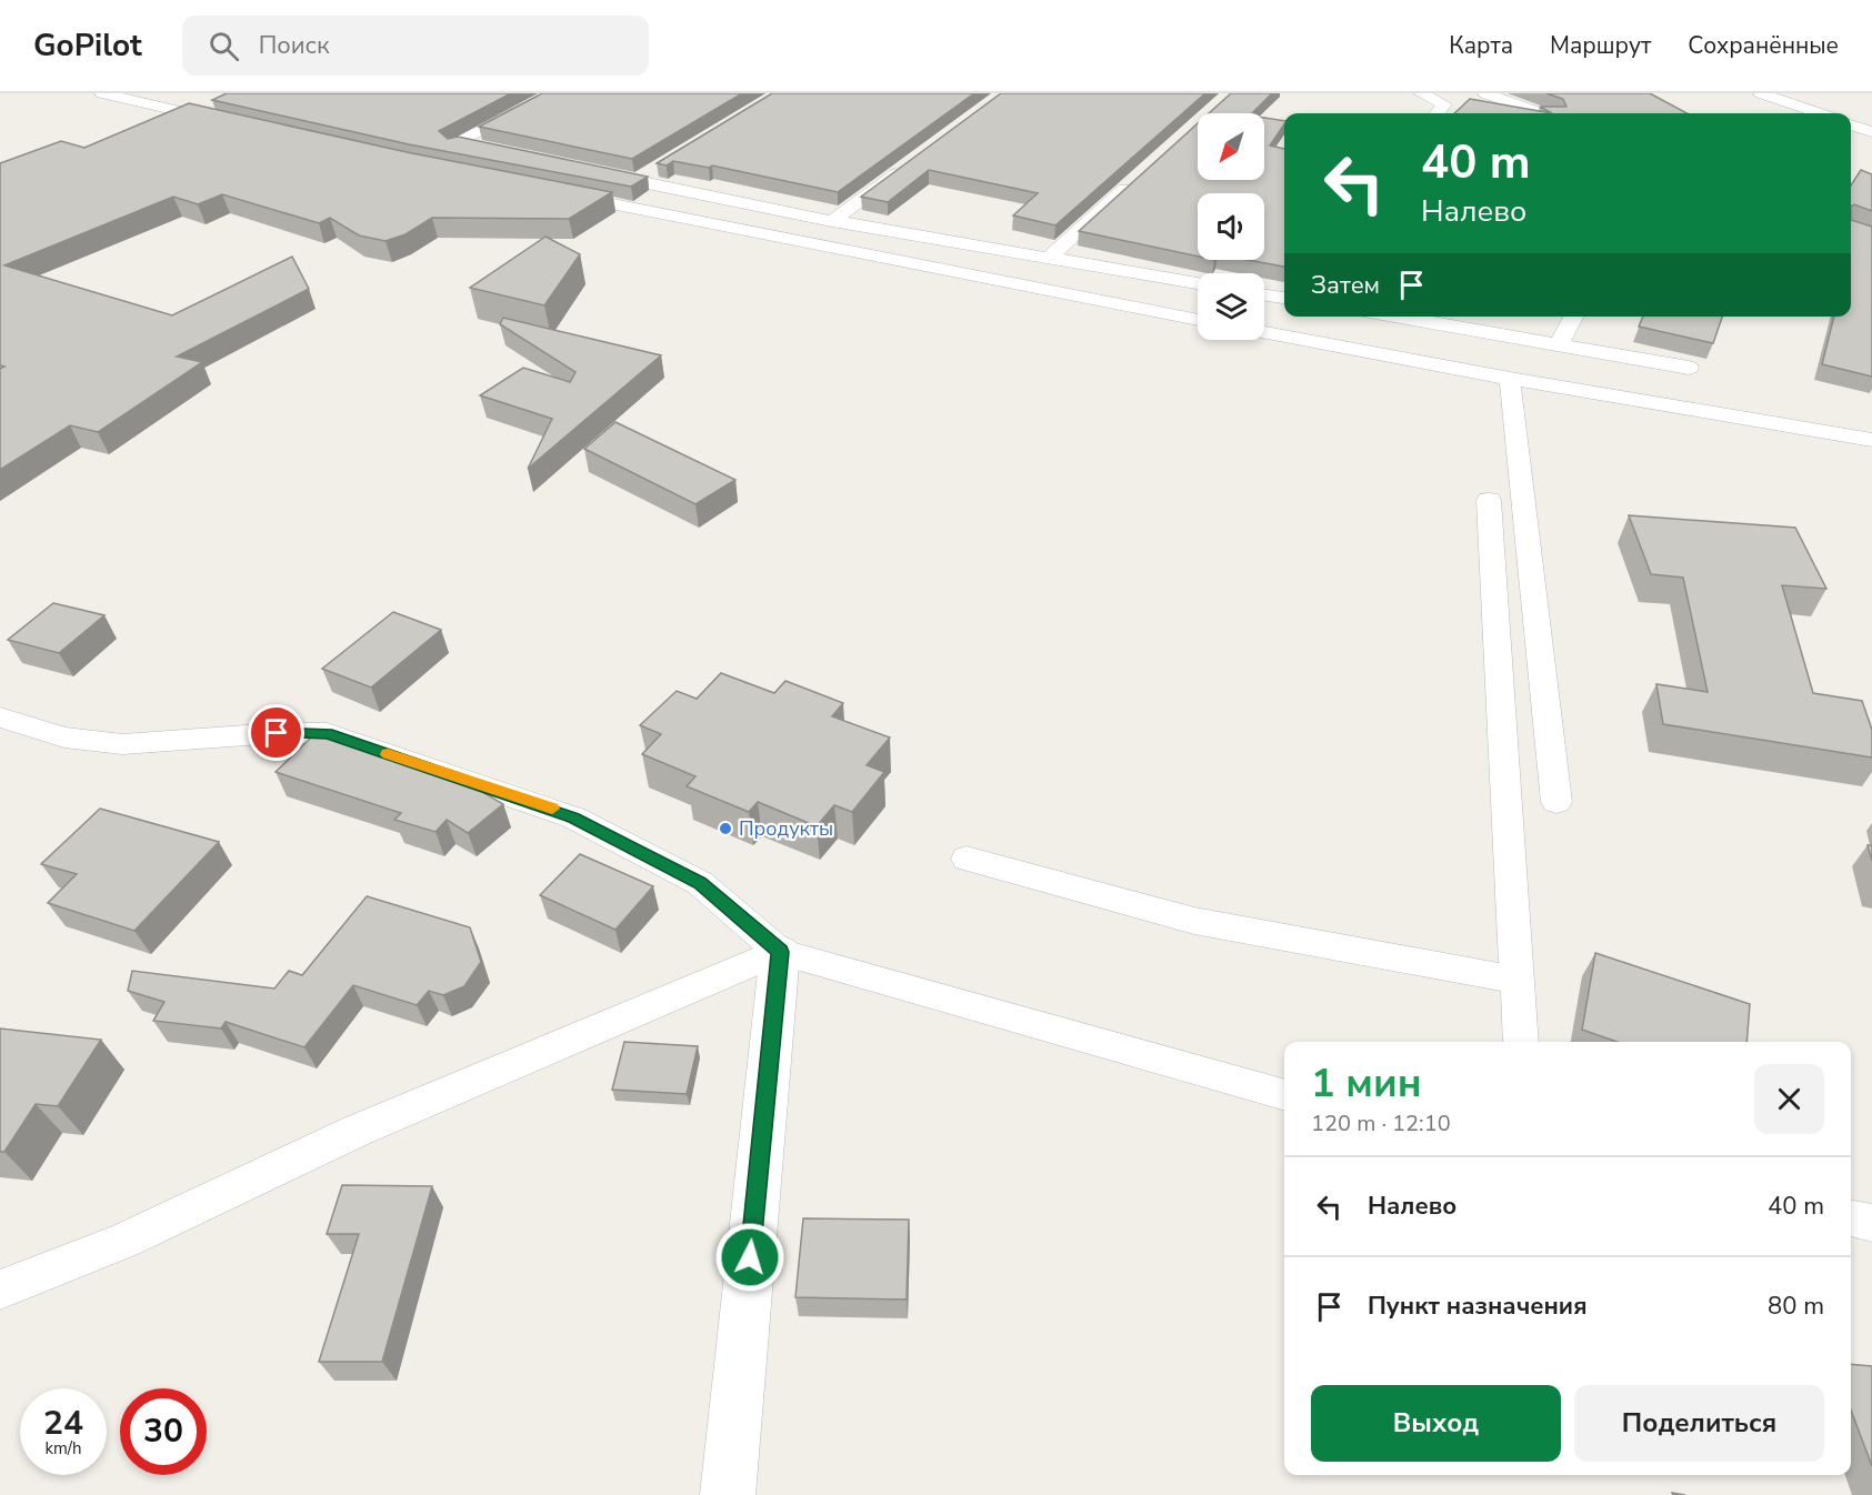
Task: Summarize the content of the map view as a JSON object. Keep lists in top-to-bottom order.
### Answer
{
  "places": ["Продукты"],
  "north": "bottom left",
  "page": {
    "header": "GoPilot",
    "search": "Поиск",
    "nav": ["Карта", "Маршрут", "Сохранённые"],
    "turn": ["40 m", "Налево"],
    "then": "Затем",
    "heading": ["1 мин", "120 m · 12:10"],
    "list": [
      {
        "name": "Налево",
        "value": "40 m"
      },
      {
        "name": "Пункт назначения",
        "value": "80 m"
      }
    ],
    "buttons": ["Выход", "Поделиться"],
    "speed": "24 km/h",
    "limit": "30"
  }
}
